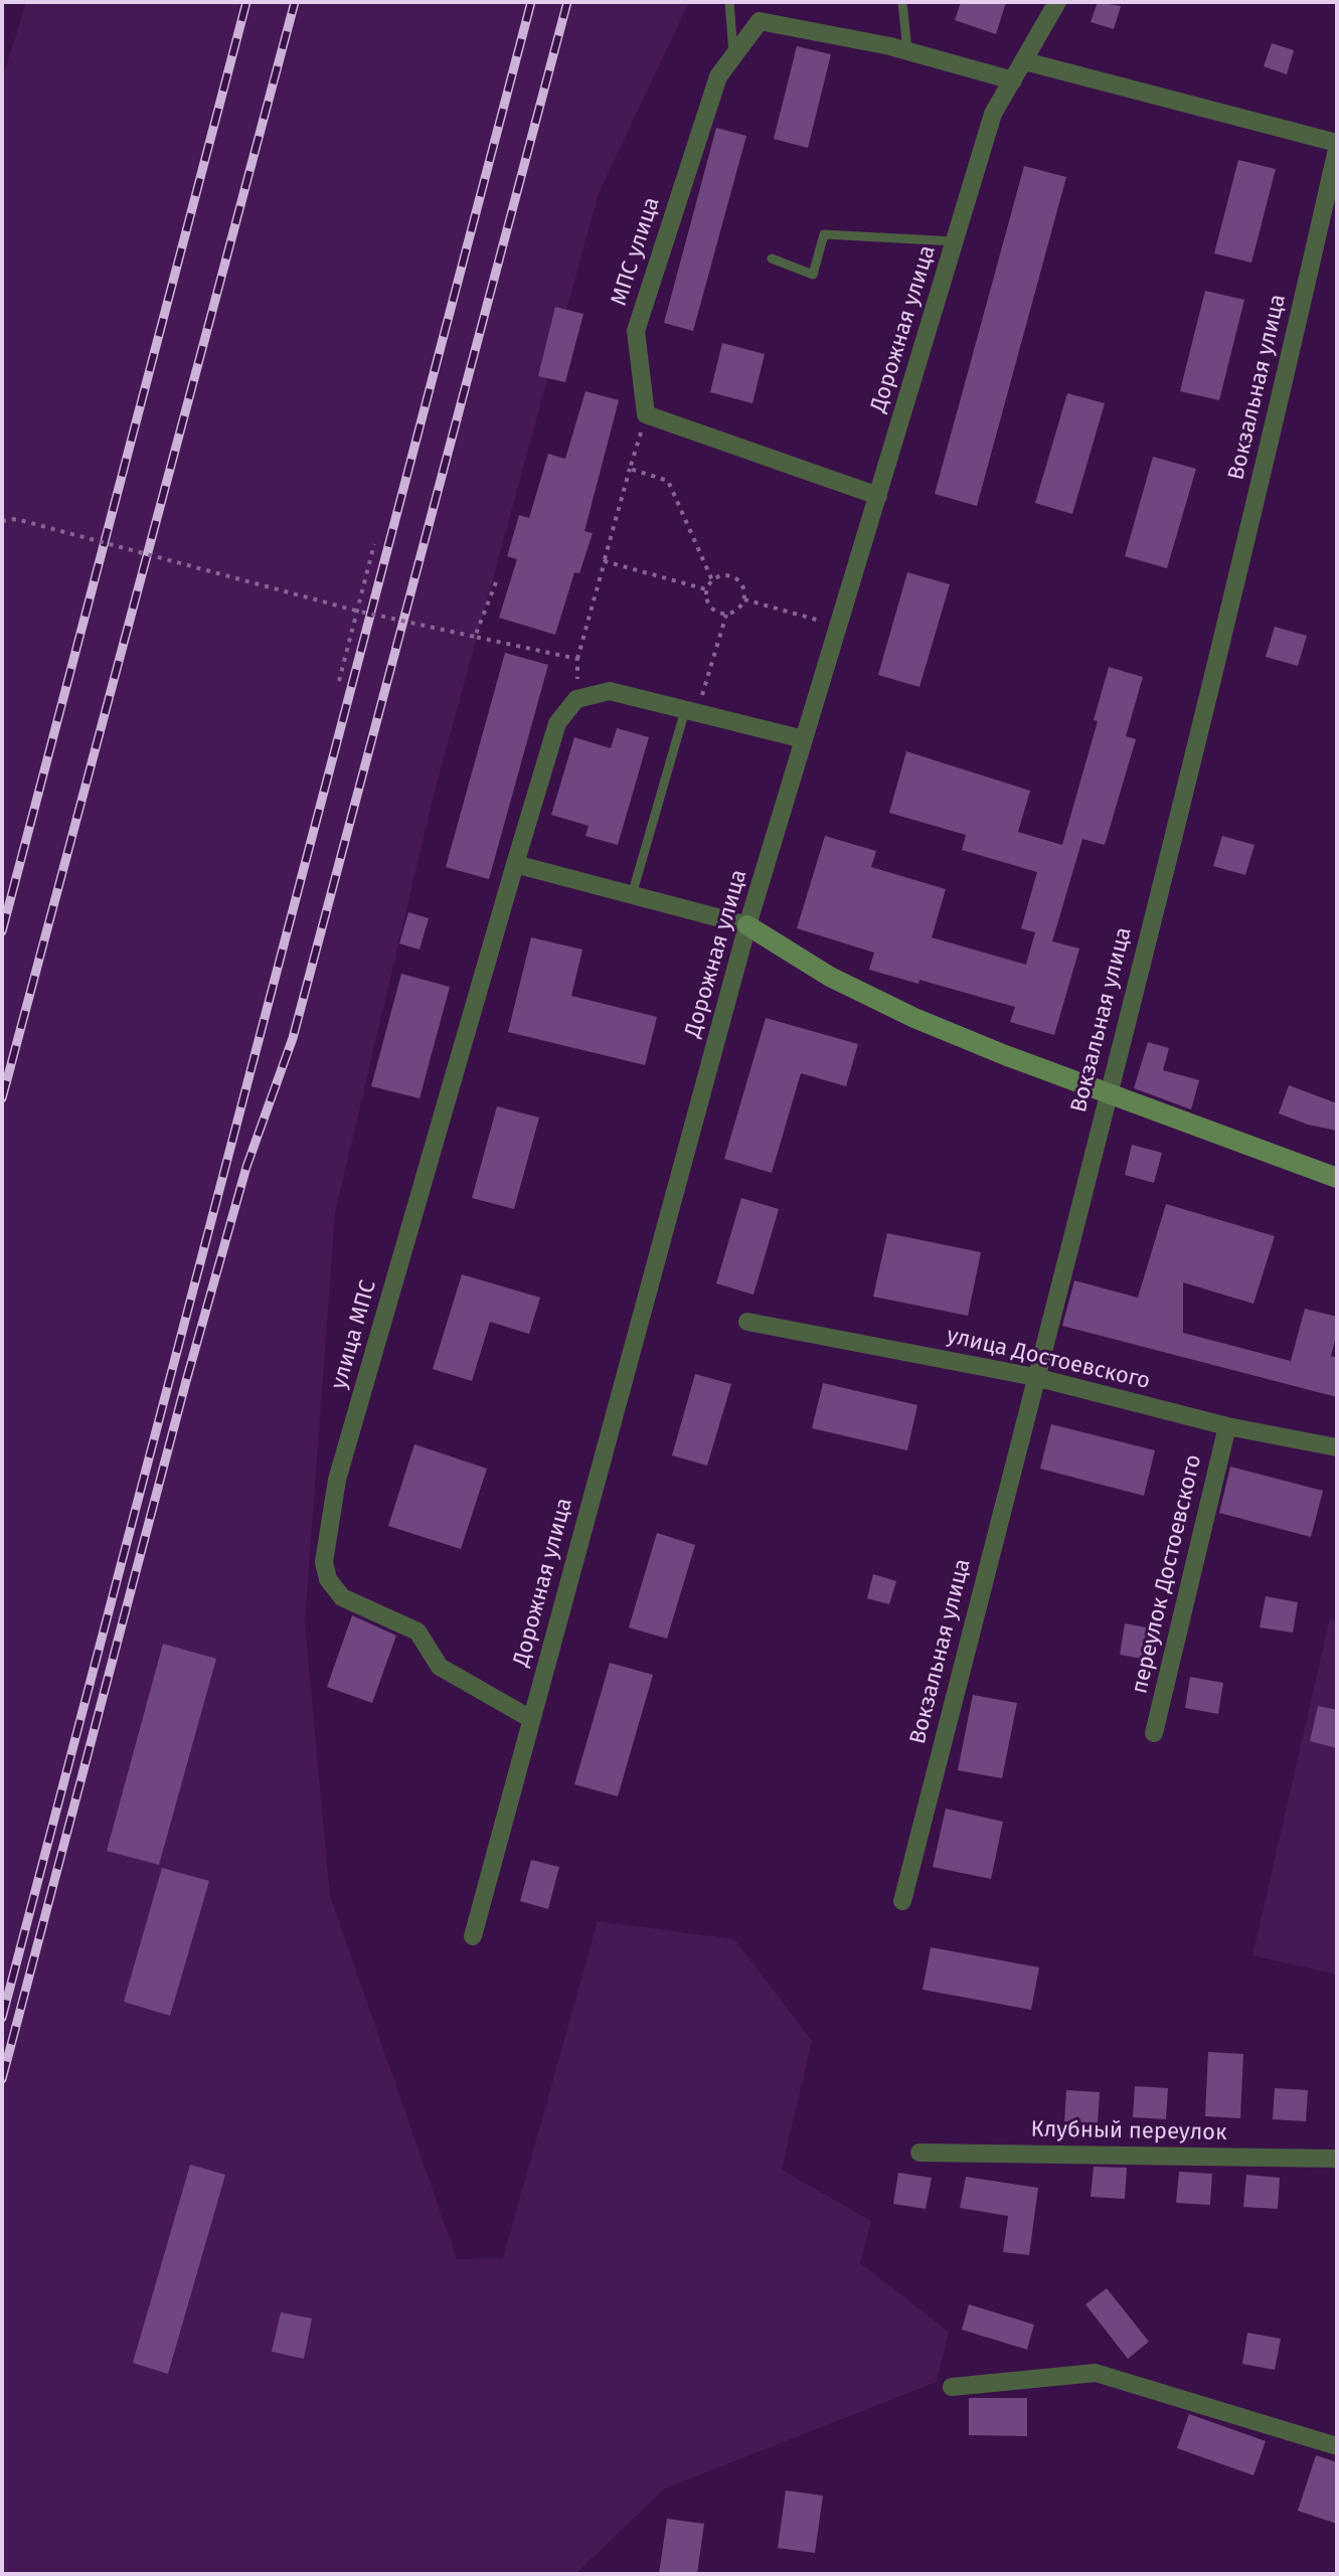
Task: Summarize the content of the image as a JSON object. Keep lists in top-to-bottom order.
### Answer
{
  "streets": {
    "street": [
      "МПС улица",
      "Дорожная улица",
      "Вокзальная улица",
      "улица МПС",
      "улица Достоевского",
      "переулок Достоевского",
      "Клубный переулок"
    ]
  },
  "crossings": [
    ["Дорожная улица", "улица МПС"],
    ["Вокзальная улица", "улица Достоевского"],
    ["улица Достоевского", "переулок Достоевского"]
  ]
}
